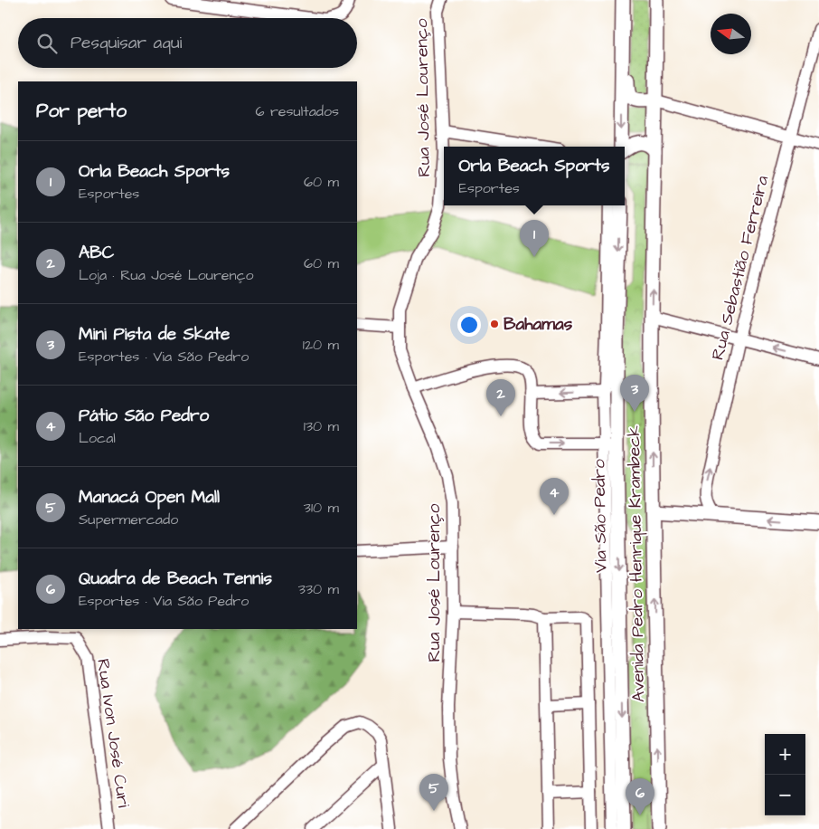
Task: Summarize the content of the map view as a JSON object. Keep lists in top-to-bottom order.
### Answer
{
  "streets": {
    "main road": ["Via São Pedro", "Avenida Pedro Henrique Krambeck"],
    "street": ["Rua José Lourenço", "Rua Sebastião Ferreira", "Rua Ivon José Curi"]
  },
  "one_way": ["Rua Sebastião Ferreira", "Via São Pedro", "Avenida Pedro Henrique Krambeck"],
  "places": ["Bahamas"],
  "north": "left",
  "page": {
    "search": "Pesquisar aqui",
    "heading": ["Por perto", "6 resultados"],
    "list": [
      {
        "mark": "1",
        "name": "Orla Beach Sports",
        "note": "Esportes",
        "value": "60 m"
      },
      {
        "mark": "2",
        "name": "ABC",
        "note": "Loja · Rua José Lourenço",
        "value": "60 m"
      },
      {
        "mark": "3",
        "name": "Mini Pista de Skate",
        "note": "Esportes · Via São Pedro",
        "value": "120 m"
      },
      {
        "mark": "4",
        "name": "Pátio São Pedro",
        "note": "Local",
        "value": "130 m"
      },
      {
        "mark": "5",
        "name": "Manacá Open Mall",
        "note": "Supermercado",
        "value": "310 m"
      },
      {
        "mark": "6",
        "name": "Quadra de Beach Tennis",
        "note": "Esportes · Via São Pedro",
        "value": "330 m"
      }
    ],
    "popup": ["Orla Beach Sports", "Esportes"],
    "pins": [
      "1",
      "3",
      "2",
      "4",
      "5",
      "6"
    ],
    "map_buttons": ["+", "−"]
  }
}
